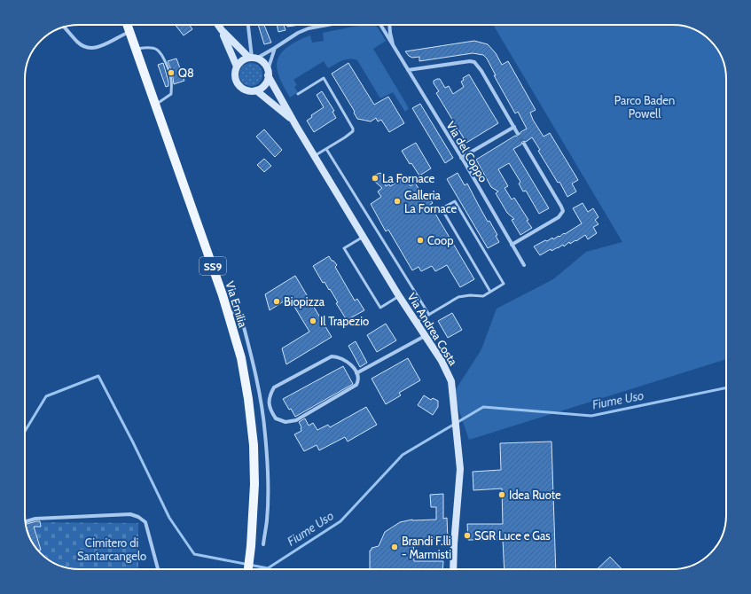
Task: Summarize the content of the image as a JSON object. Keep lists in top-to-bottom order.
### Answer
{
  "streets": {
    "main road": ["SS9", "Via Emilia"],
    "street": ["Via del Coppo", "Via Andrea Costa"]
  },
  "water": ["Fiume Uso"],
  "parks": ["Parco Baden Powell", "Cimitero di Santarcangelo"],
  "places": [
    "Q8",
    "La Fornace",
    "Galleria La Fornace",
    "Coop",
    "Biopizza",
    "Il Trapezio",
    "Idea Ruote",
    "SGR Luce e Gas",
    "Brandi F.lli - Marmisti"
  ]
}
